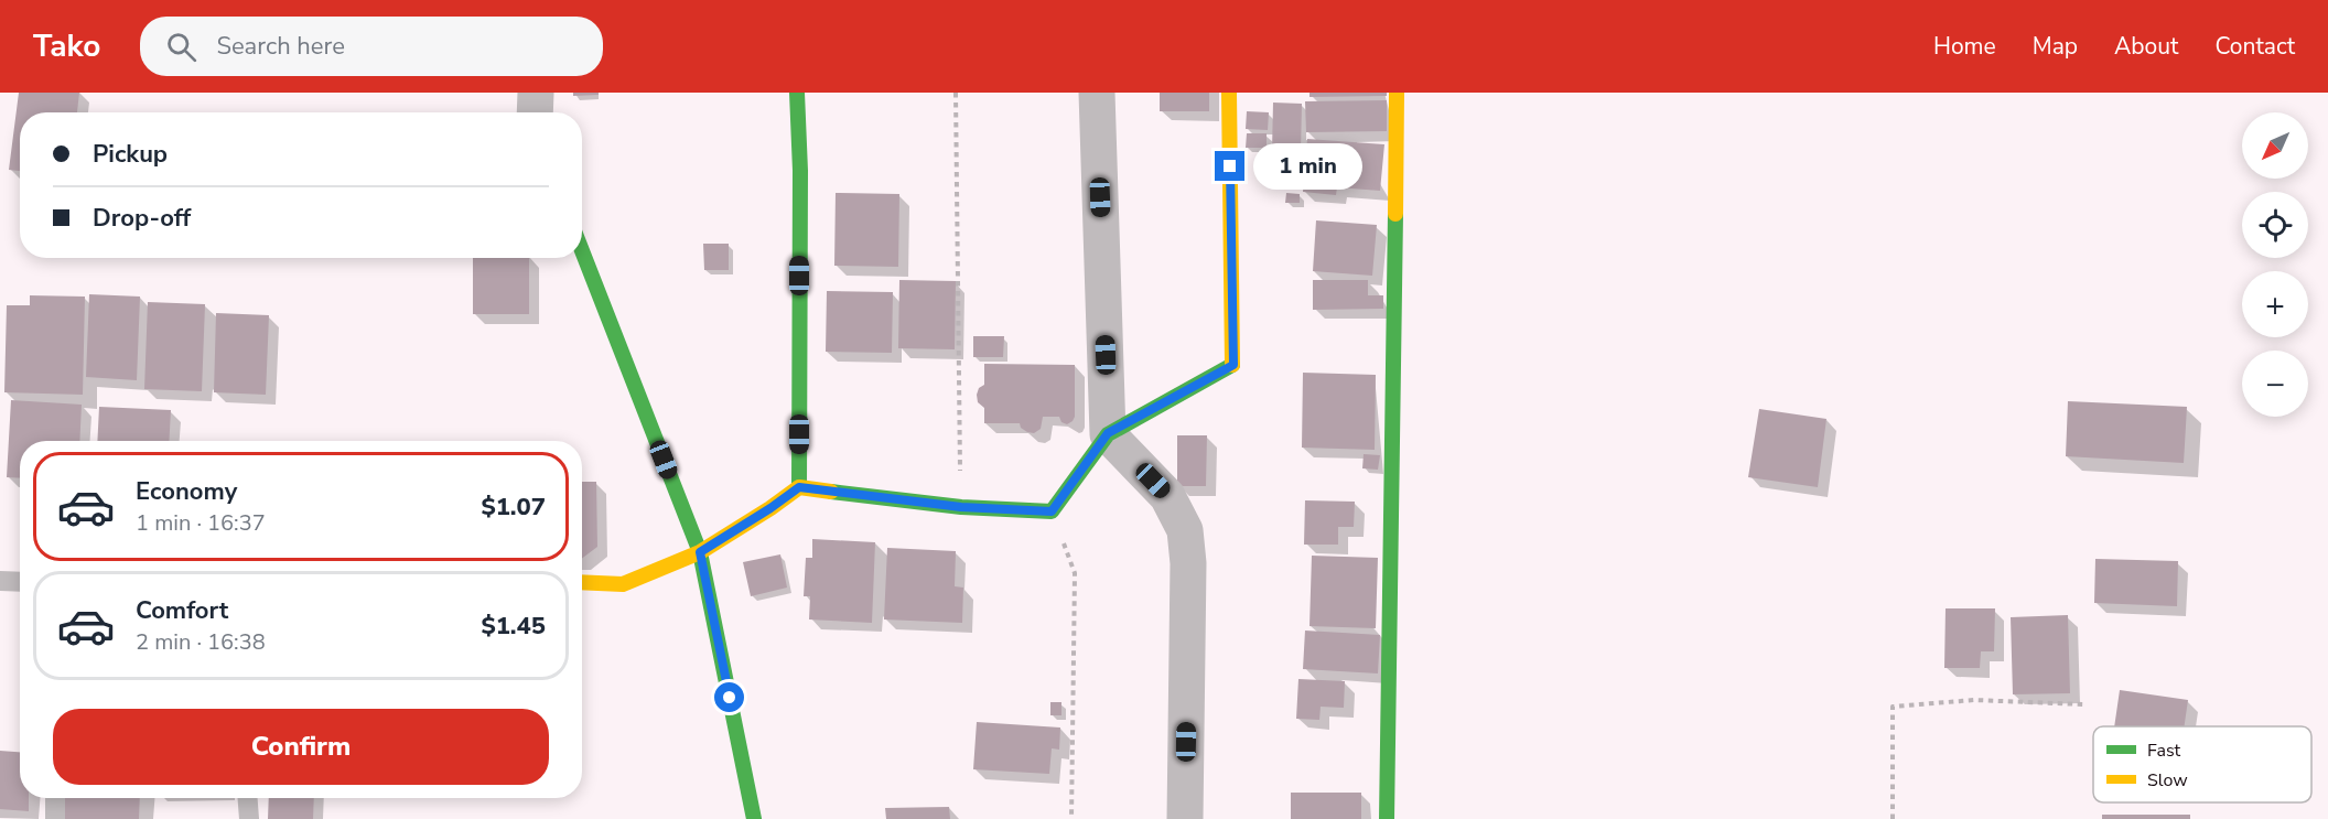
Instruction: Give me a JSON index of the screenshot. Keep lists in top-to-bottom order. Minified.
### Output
{"legend":["Fast","Slow"],"north":"bottom left","page":{"header":"Tako","search":"Search here","nav":["Home","Map","About","Contact"],"map_buttons":["+","−"],"banner":["Pickup","Drop-off"],"bubble":"1 min","list":[{"name":"Economy","note":"1 min · 16:37","value":"$1.07"},{"name":"Comfort","note":"2 min · 16:38","value":"$1.45"}],"buttons":"Confirm"}}
